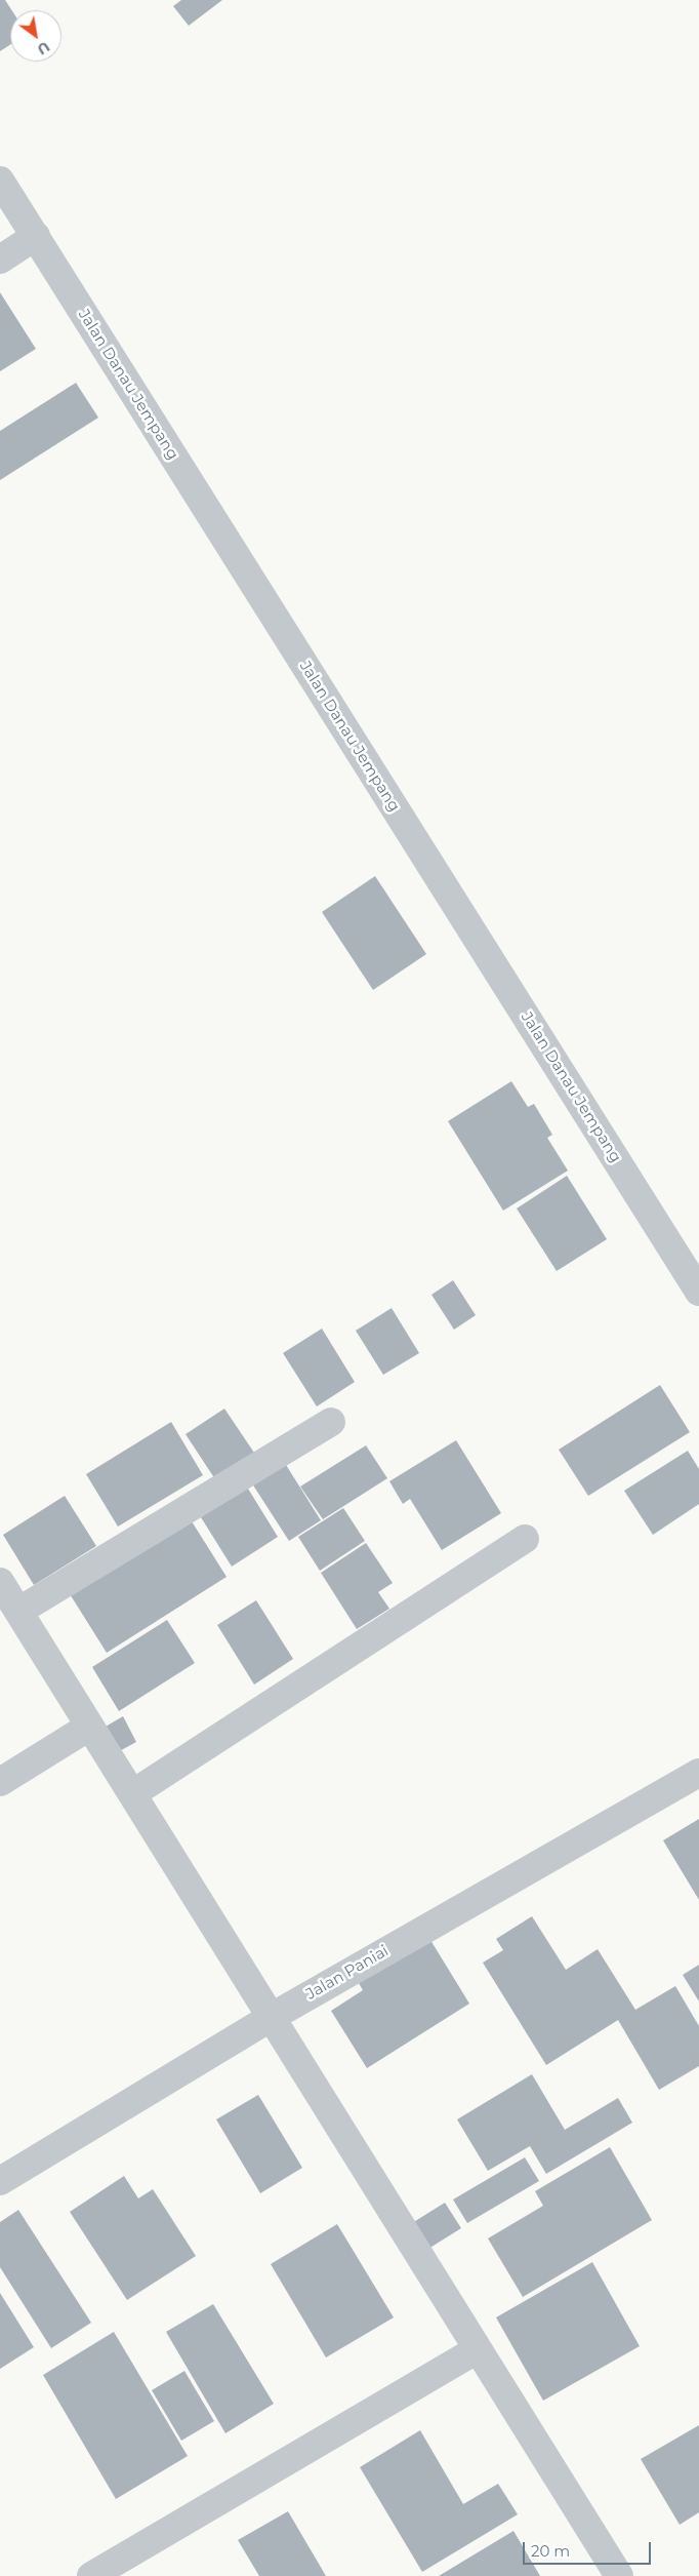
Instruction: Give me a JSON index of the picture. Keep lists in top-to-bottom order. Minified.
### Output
{"streets":{"street":["Jalan Danau Jempang","Jalan Paniai"]},"scale_bar":"20 m","north":"bottom right"}
